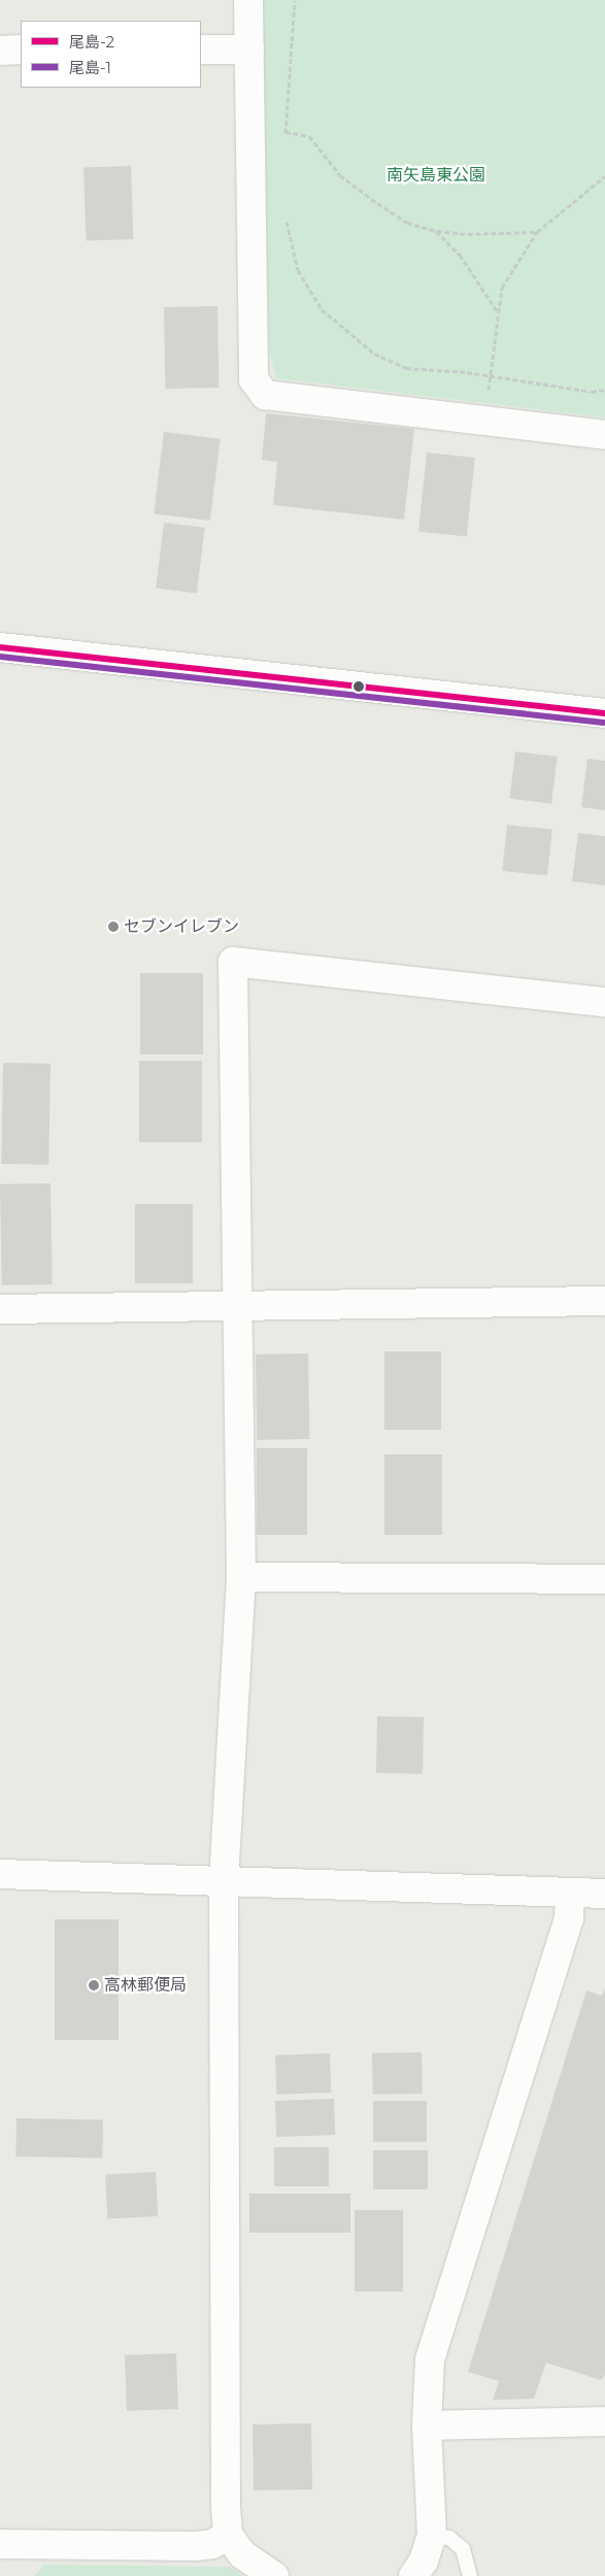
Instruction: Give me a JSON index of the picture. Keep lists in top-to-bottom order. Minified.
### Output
{"parks":["南矢島東公園"],"places":["セブンイレブン","高林郵便局"],"lines":["transit line 尾島-2","transit line 尾島-1"],"legend":["尾島-2","尾島-1"]}
